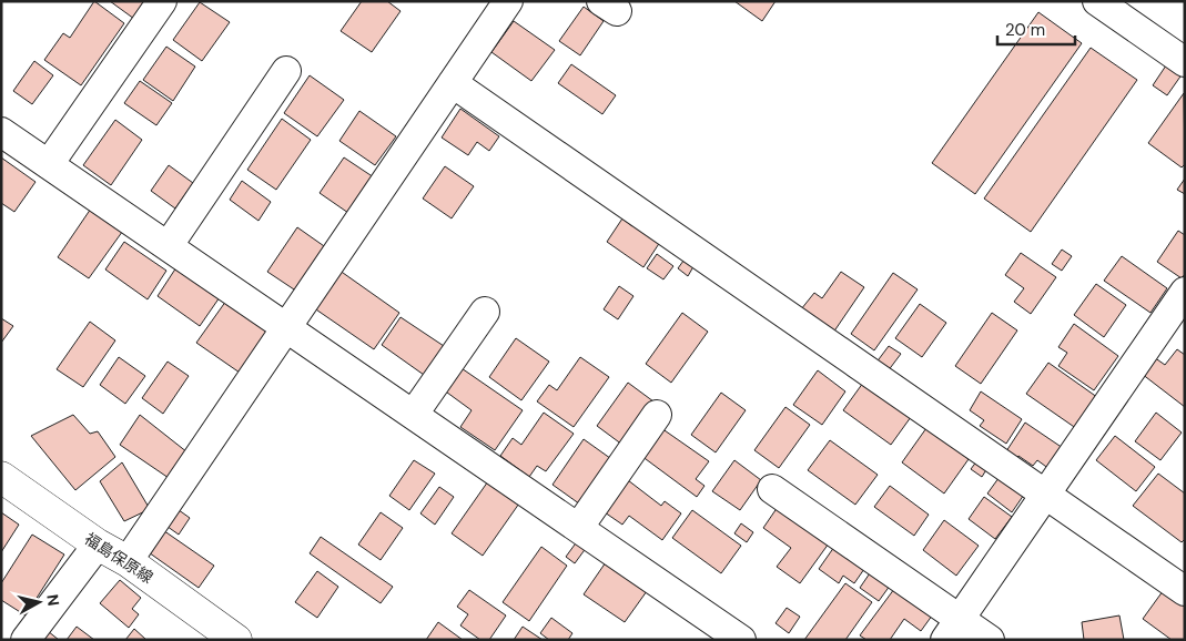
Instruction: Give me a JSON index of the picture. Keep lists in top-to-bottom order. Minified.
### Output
{"streets":{"main road":["福島保原線"]},"scale_bar":"20 m","north":"right"}
